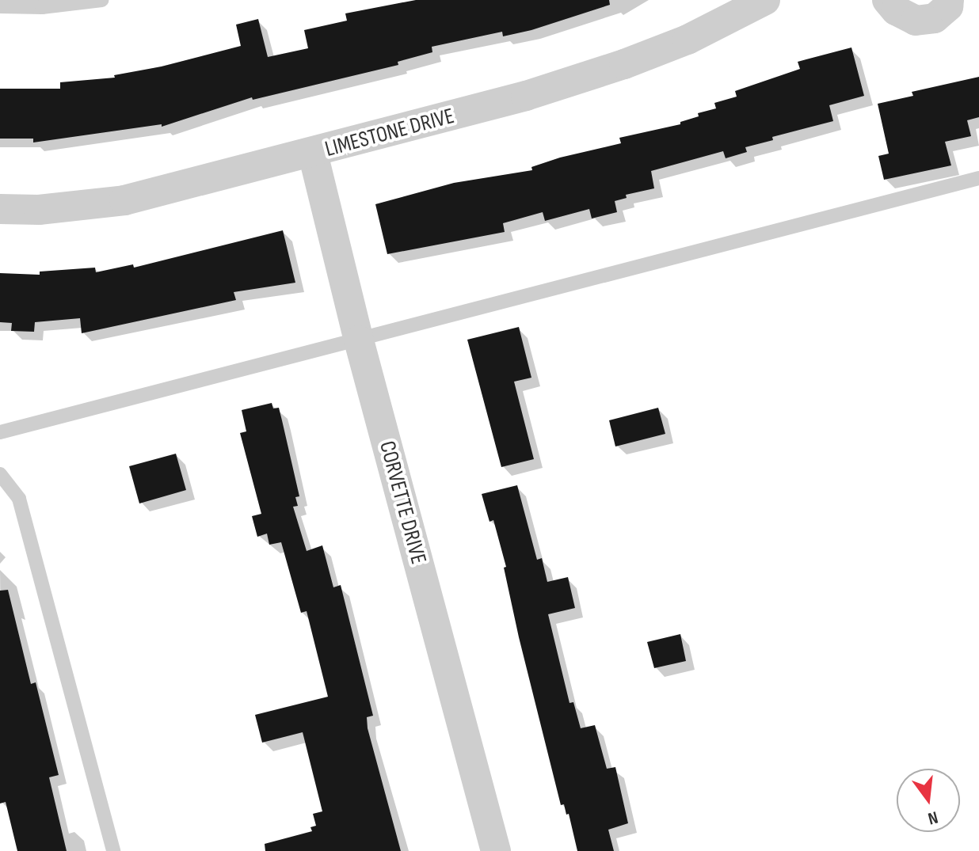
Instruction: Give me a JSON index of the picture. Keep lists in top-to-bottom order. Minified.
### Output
{"streets":{"street":["LIMESTONE DRIVE","CORVETTE DRIVE"]},"crossings":[["LIMESTONE DRIVE","CORVETTE DRIVE"]],"north":"bottom"}
